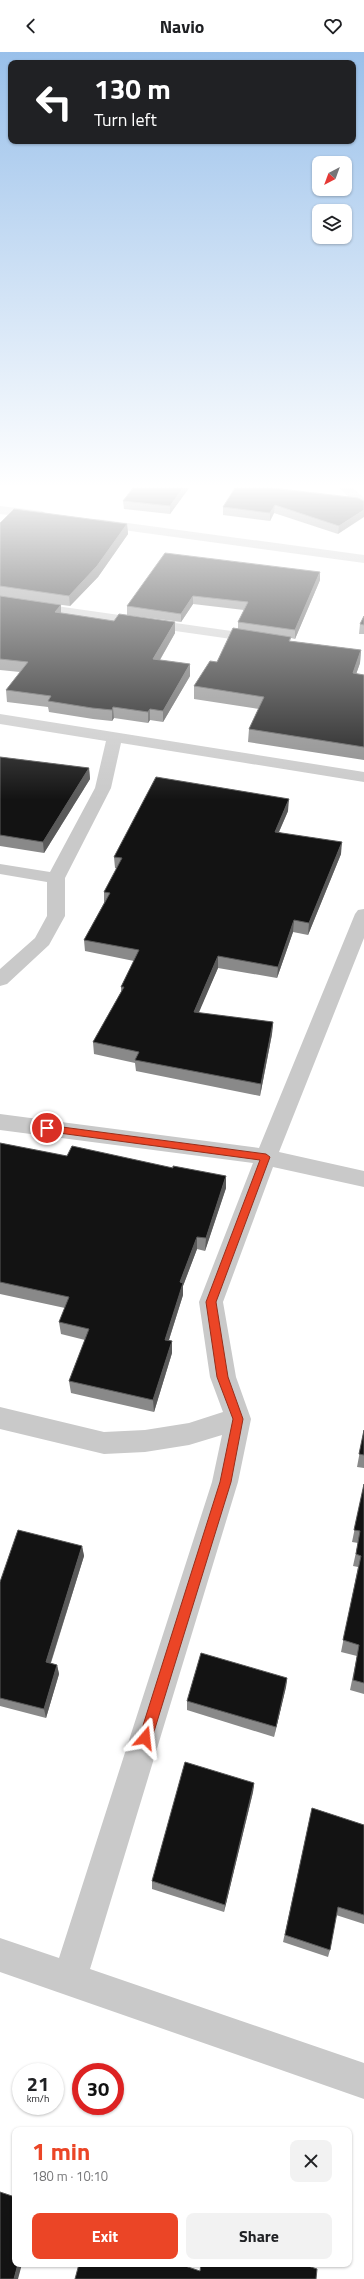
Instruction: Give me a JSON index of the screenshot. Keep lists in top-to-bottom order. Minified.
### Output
{"north":"bottom left","page":{"header":"Navio","turn":["130 m","Turn left"],"speed":"21 km/h","limit":"30","heading":["1 min","180 m · 10:10"],"buttons":["Exit","Share"]}}
